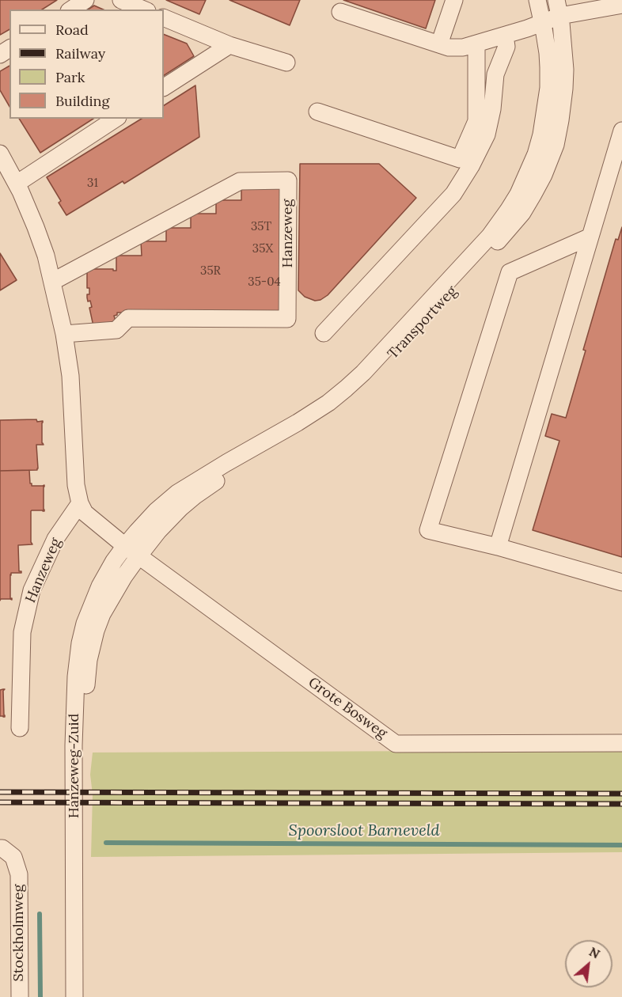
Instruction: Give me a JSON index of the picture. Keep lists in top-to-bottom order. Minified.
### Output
{"streets":{"street":["Hanzeweg","Transportweg","Grote Bosweg","Hanzeweg-Zuid","Stockholmweg"]},"crossings":[["Transportweg","Grote Bosweg"],["Transportweg","Hanzeweg-Zuid"],["Grote Bosweg","Hanzeweg-Zuid"]],"water":["Spoorsloot Barneveld"],"house_numbers":["31","35T","35X","35R","35-04"],"legend":["Road","Railway","Park","Building"],"north":"top right"}
